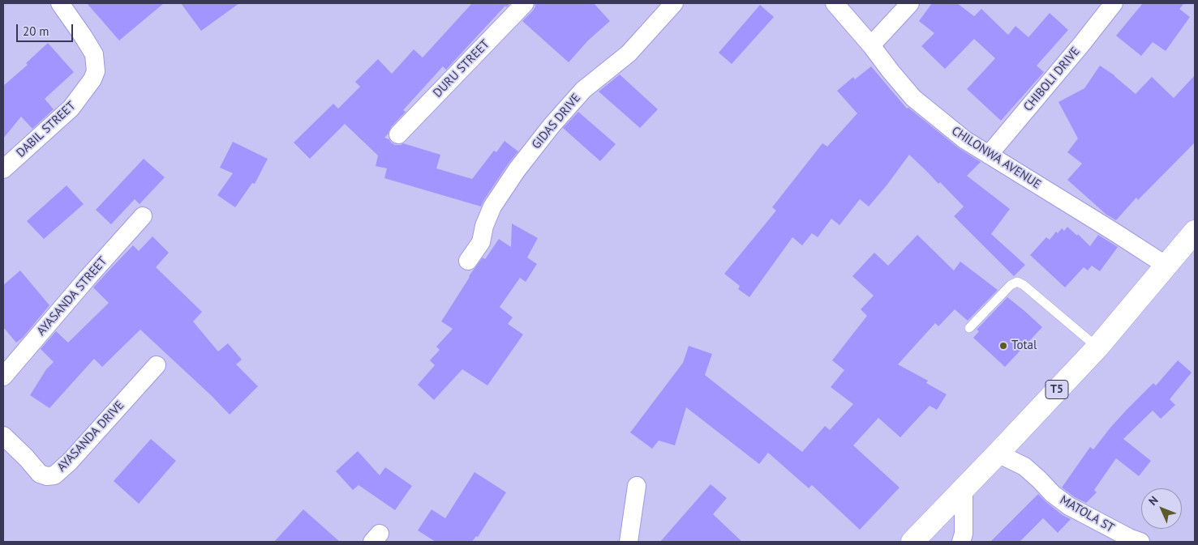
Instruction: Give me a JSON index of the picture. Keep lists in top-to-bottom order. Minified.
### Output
{"streets":{"highway":["T5"],"street":["DURU STREET","CHIBOLI DRIVE","GIDAS DRIVE","DABIL STREET","CHILONWA AVENUE","AYASANDA STREET","AYASANDA DRIVE","MATOLA ST"]},"crossings":[["CHIBOLI DRIVE","CHILONWA AVENUE"],["CHILONWA AVENUE","T5"],["T5","MATOLA ST"]],"places":["Total"],"scale_bar":"20 m","north":"top left"}
